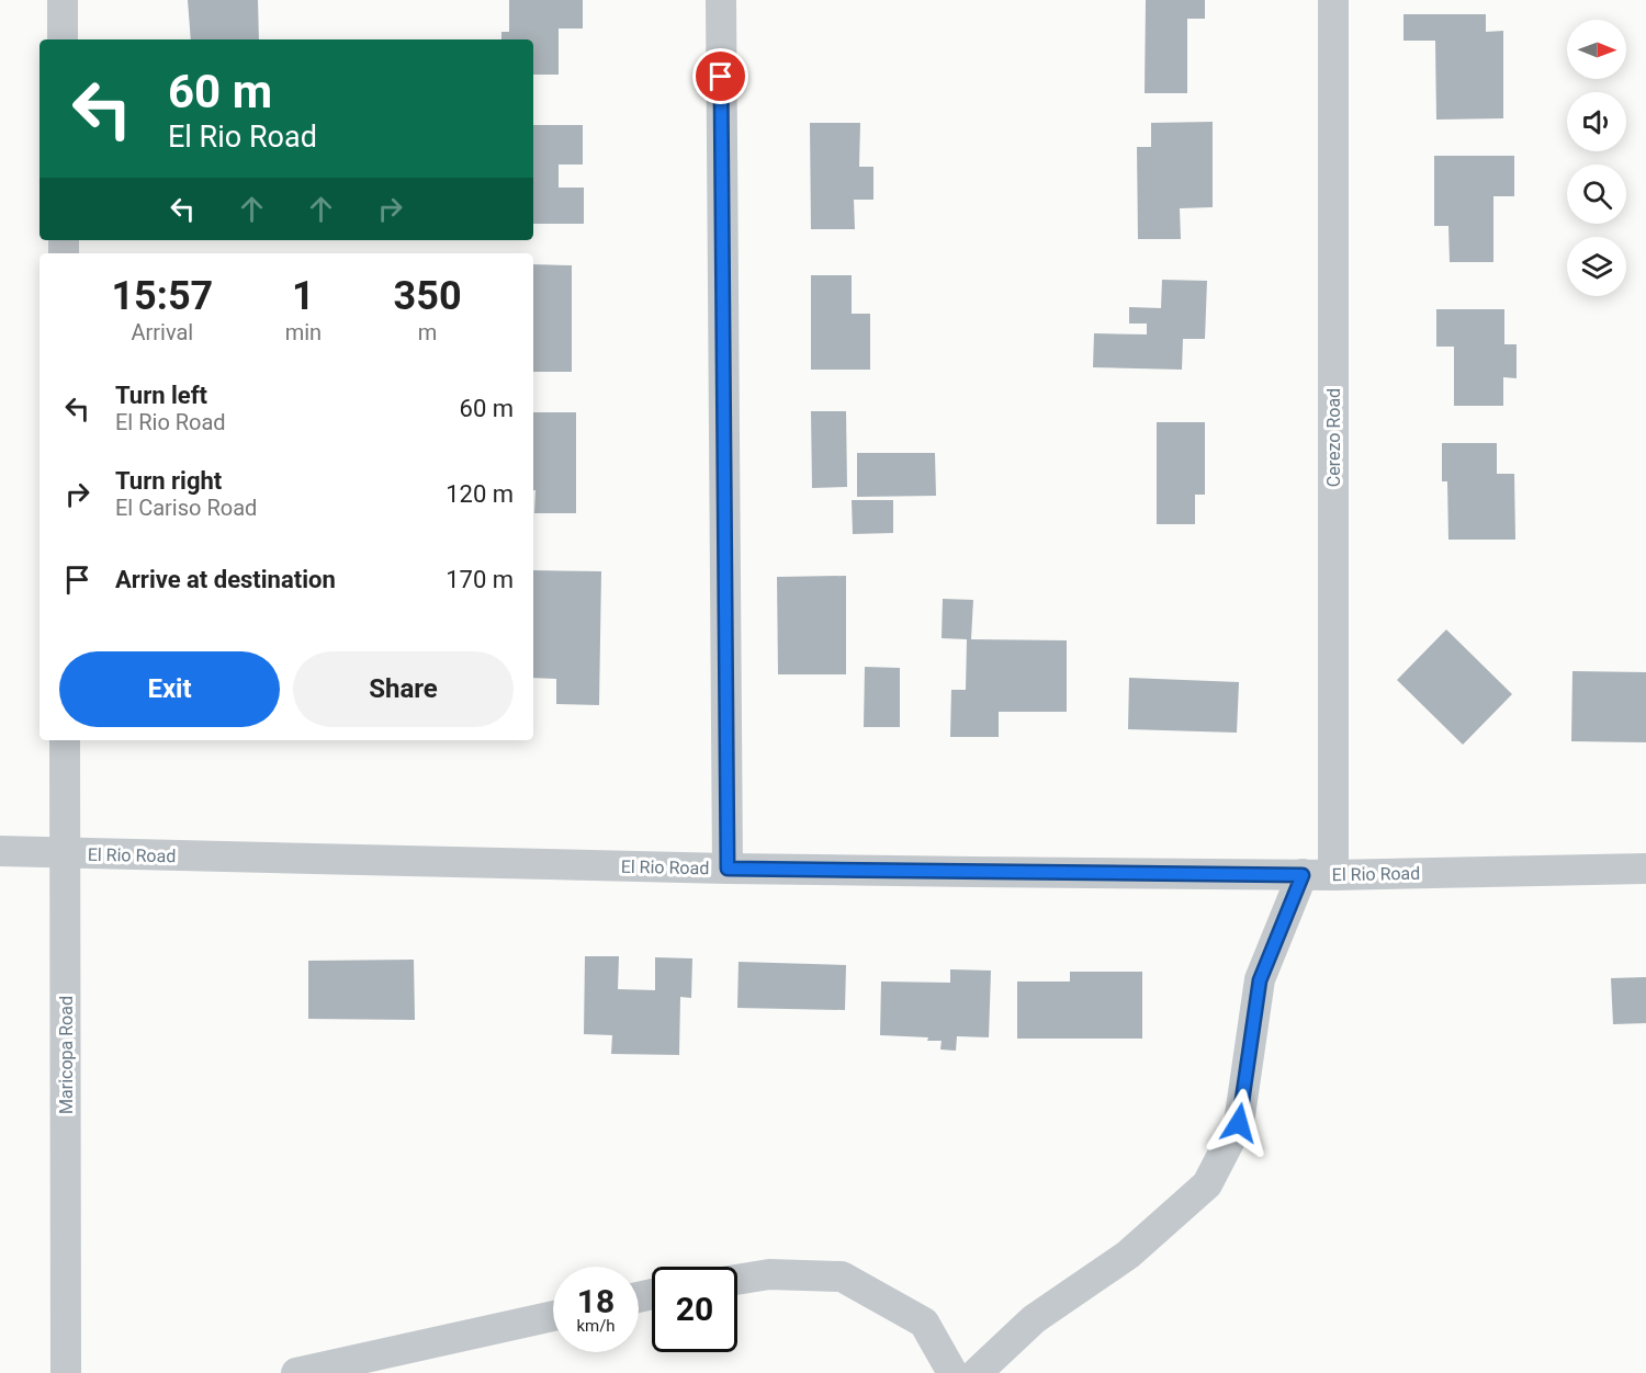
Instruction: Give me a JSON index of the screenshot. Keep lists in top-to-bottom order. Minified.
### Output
{"streets":{"street":["Cerezo Road","El Rio Road","Maricopa Road"]},"crossings":[["Cerezo Road","El Rio Road"],["El Rio Road","Maricopa Road"]],"north":"right","page":{"turn":["60 m","El Rio Road"],"eta":["15:57","Arrival","1","min","350","m"],"list":[{"name":"Turn left","note":"El Rio Road","value":"60 m"},{"name":"Turn right","note":"El Cariso Road","value":"120 m"},{"name":"Arrive at destination","value":"170 m"}],"buttons":["Exit","Share"],"speed":"18 km/h","limit":"20"}}
